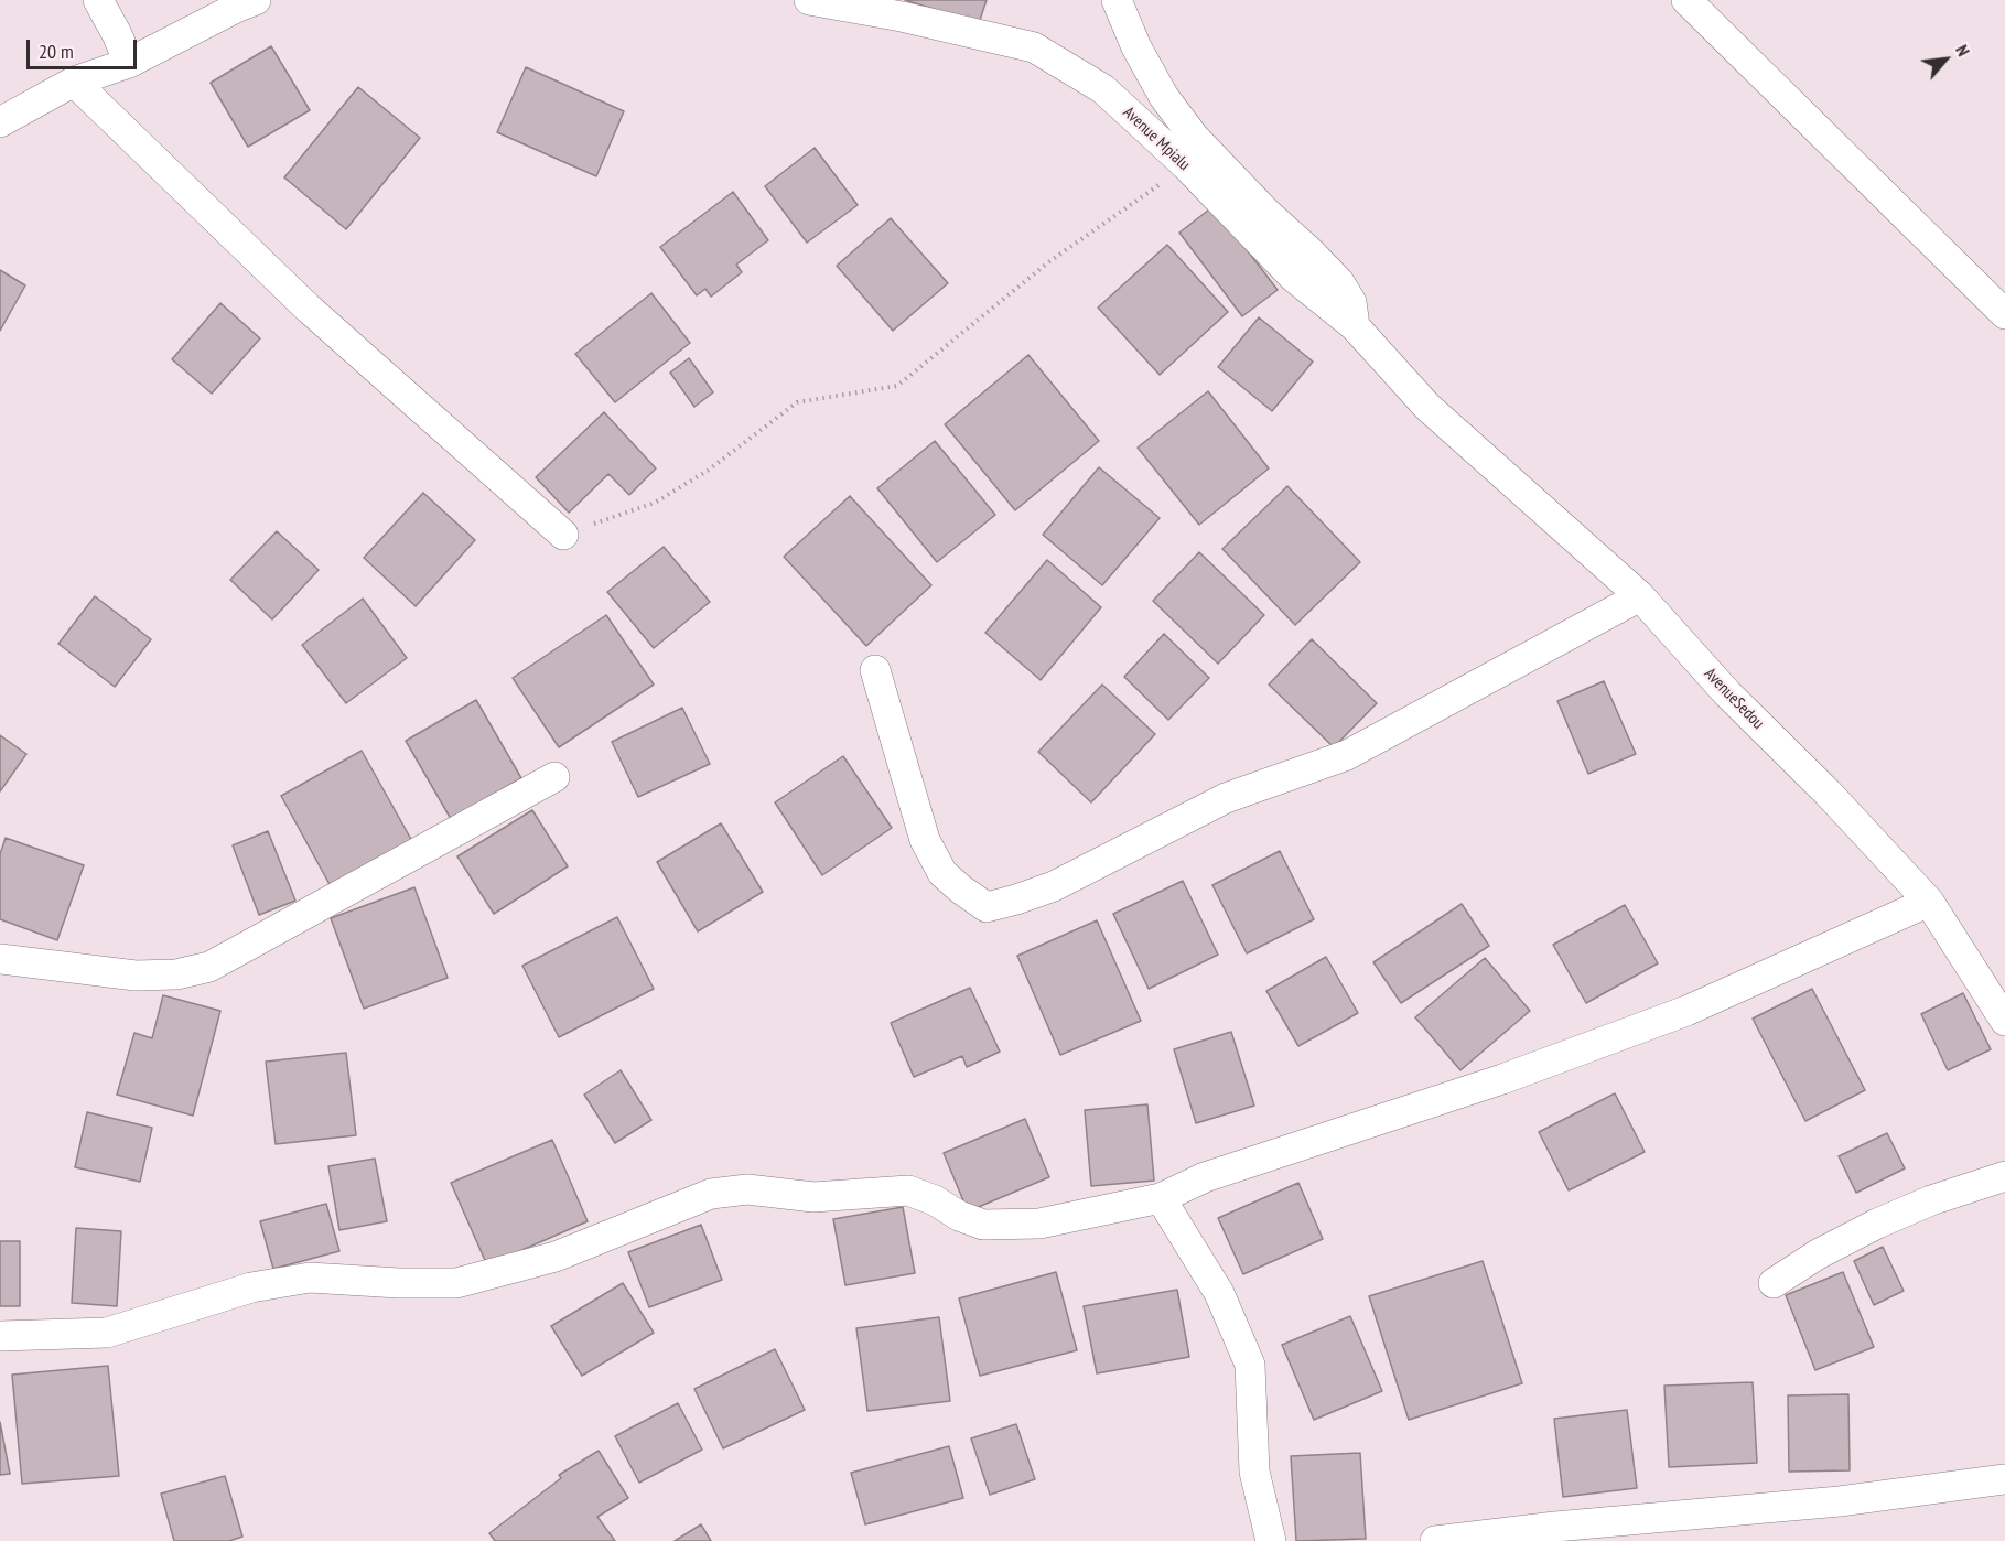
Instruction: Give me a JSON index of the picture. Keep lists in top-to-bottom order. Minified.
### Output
{"streets":{"street":["Avenue Mpialu","AvenueSedou"]},"crossings":[["Avenue Mpialu","AvenueSedou"]],"scale_bar":"20 m","north":"top right"}
